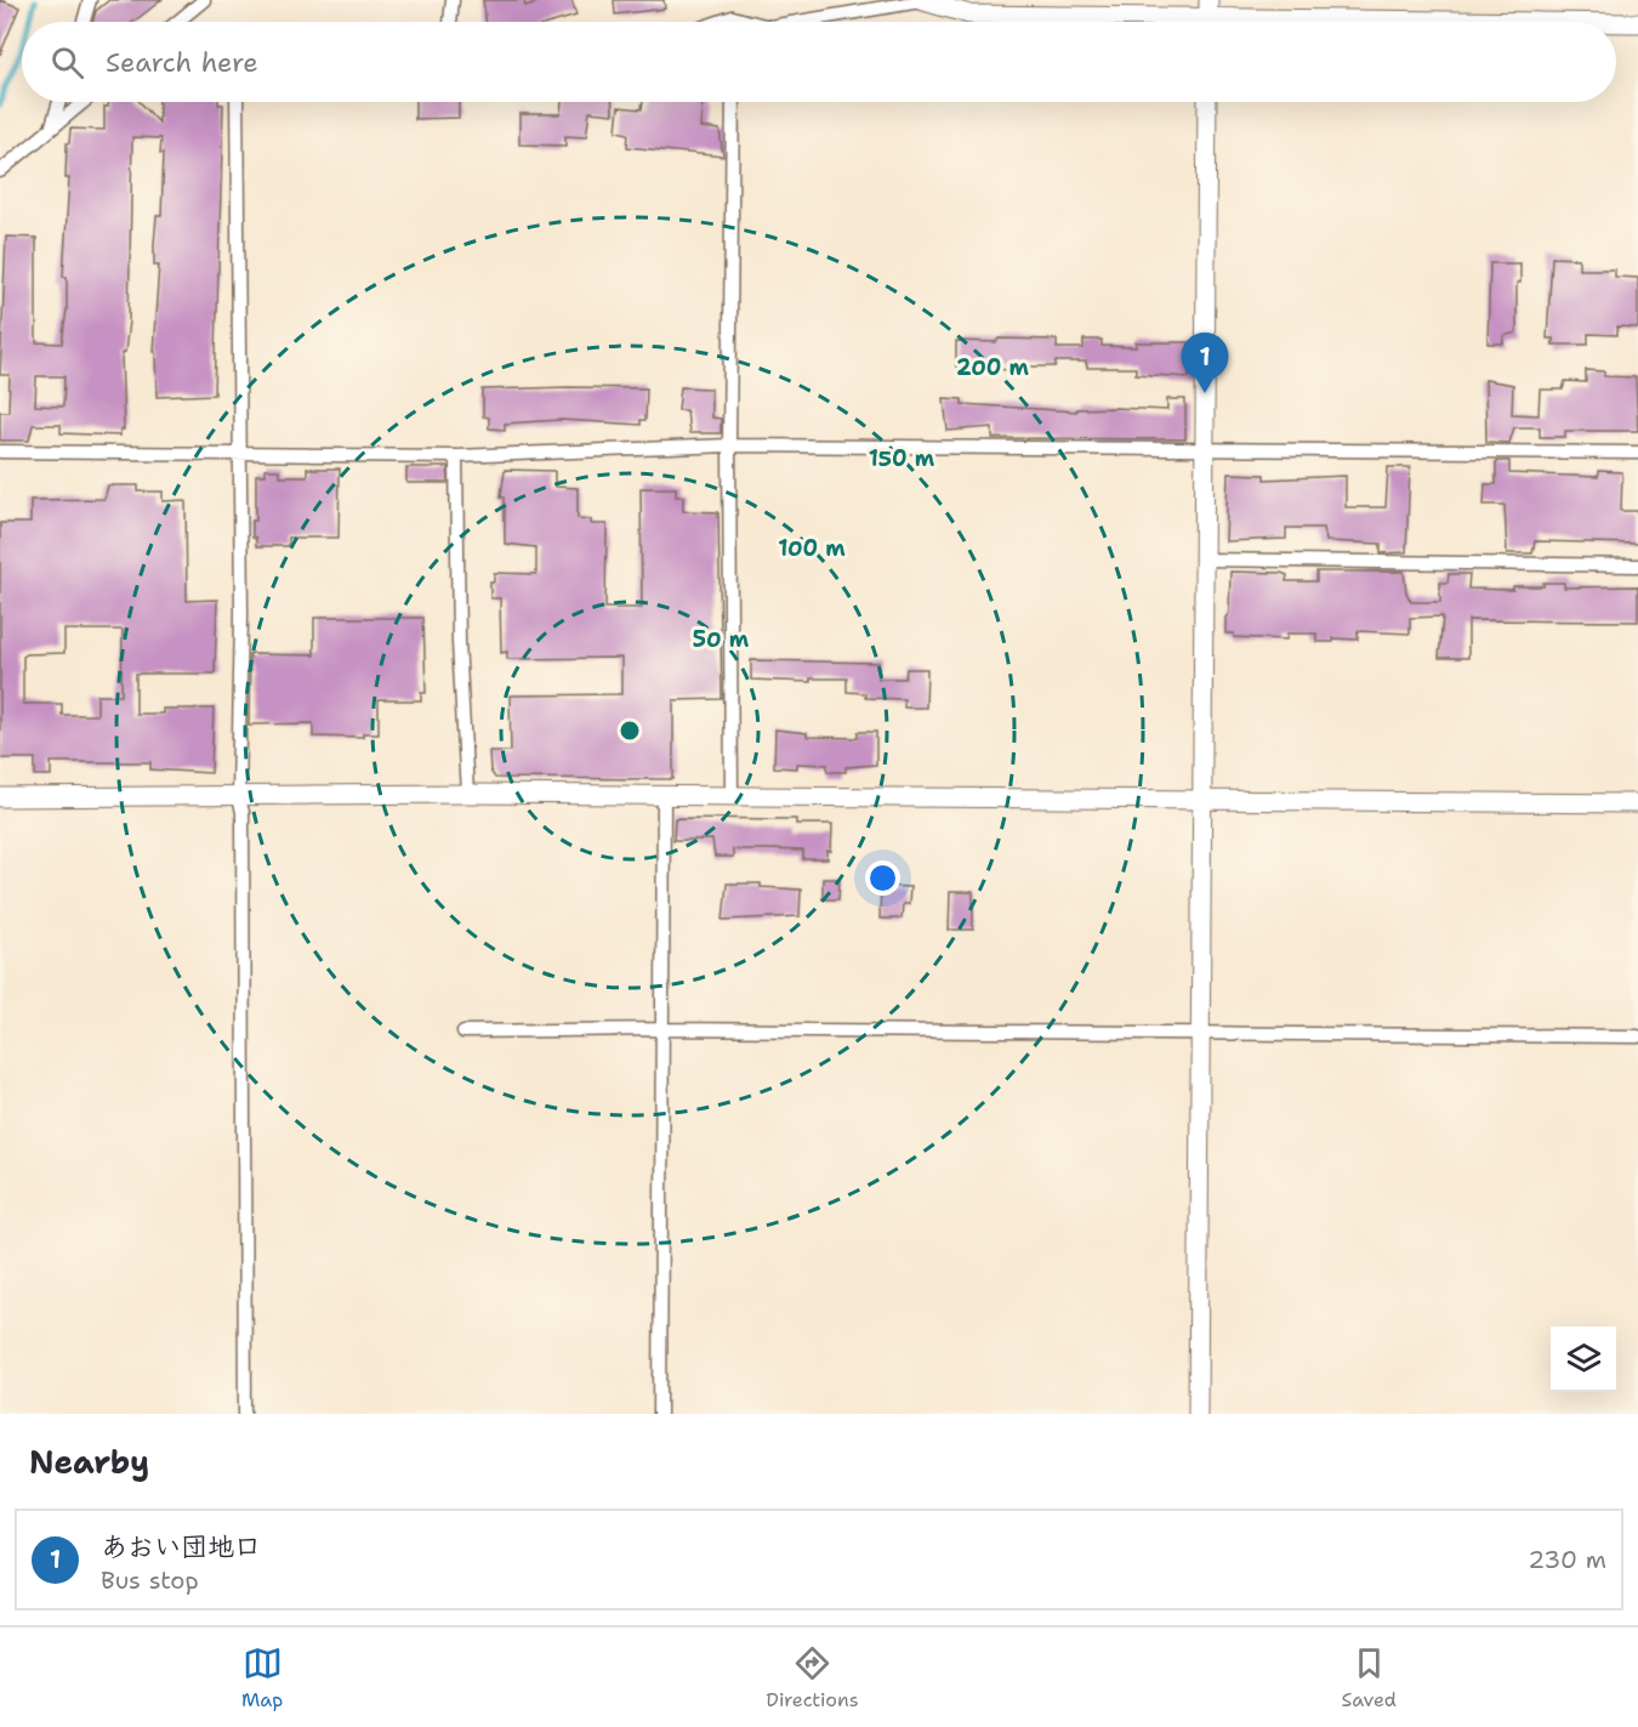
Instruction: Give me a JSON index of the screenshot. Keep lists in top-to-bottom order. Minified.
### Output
{"page":{"search":"Search here","pins":"1","heading":"Nearby","list":[{"mark":"1","name":"あおい団地口","note":"Bus stop","value":"230 m"}],"nav":["Map","Directions","Saved"]},"rings":["200 m","150 m","100 m","50 m"]}
